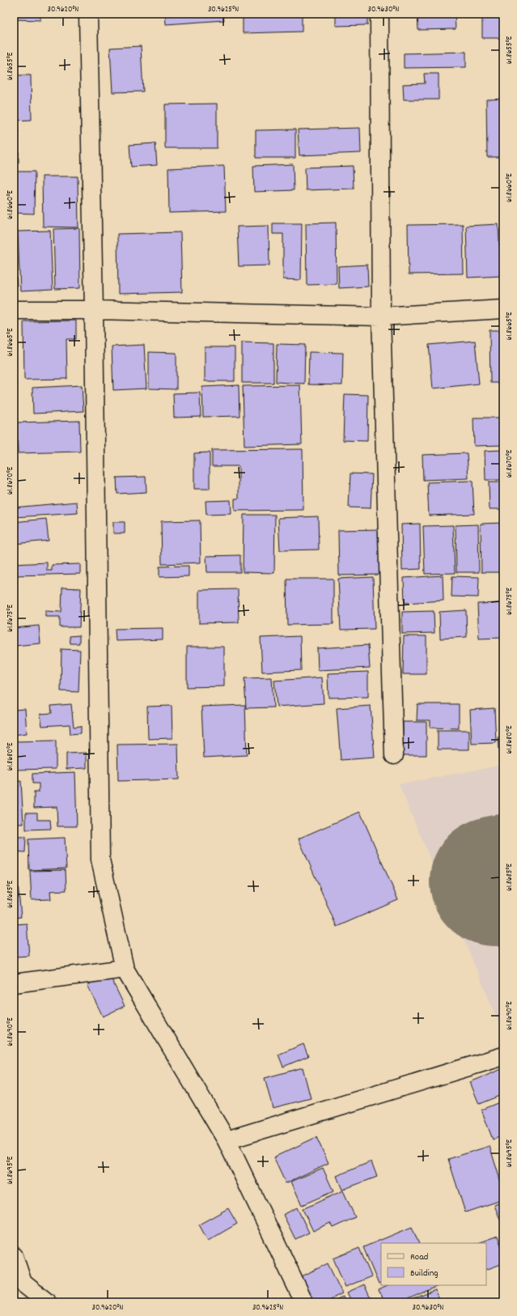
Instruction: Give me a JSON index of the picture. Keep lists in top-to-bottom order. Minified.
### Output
{"legend":["Road","Building"],"coordinates":["30.9620°N","30.9625°N","30.9630°N","61.8655°E","61.8660°E","61.8665°E","61.8670°E","61.8675°E","61.8680°E","61.8685°E","61.8690°E","61.8695°E"]}
